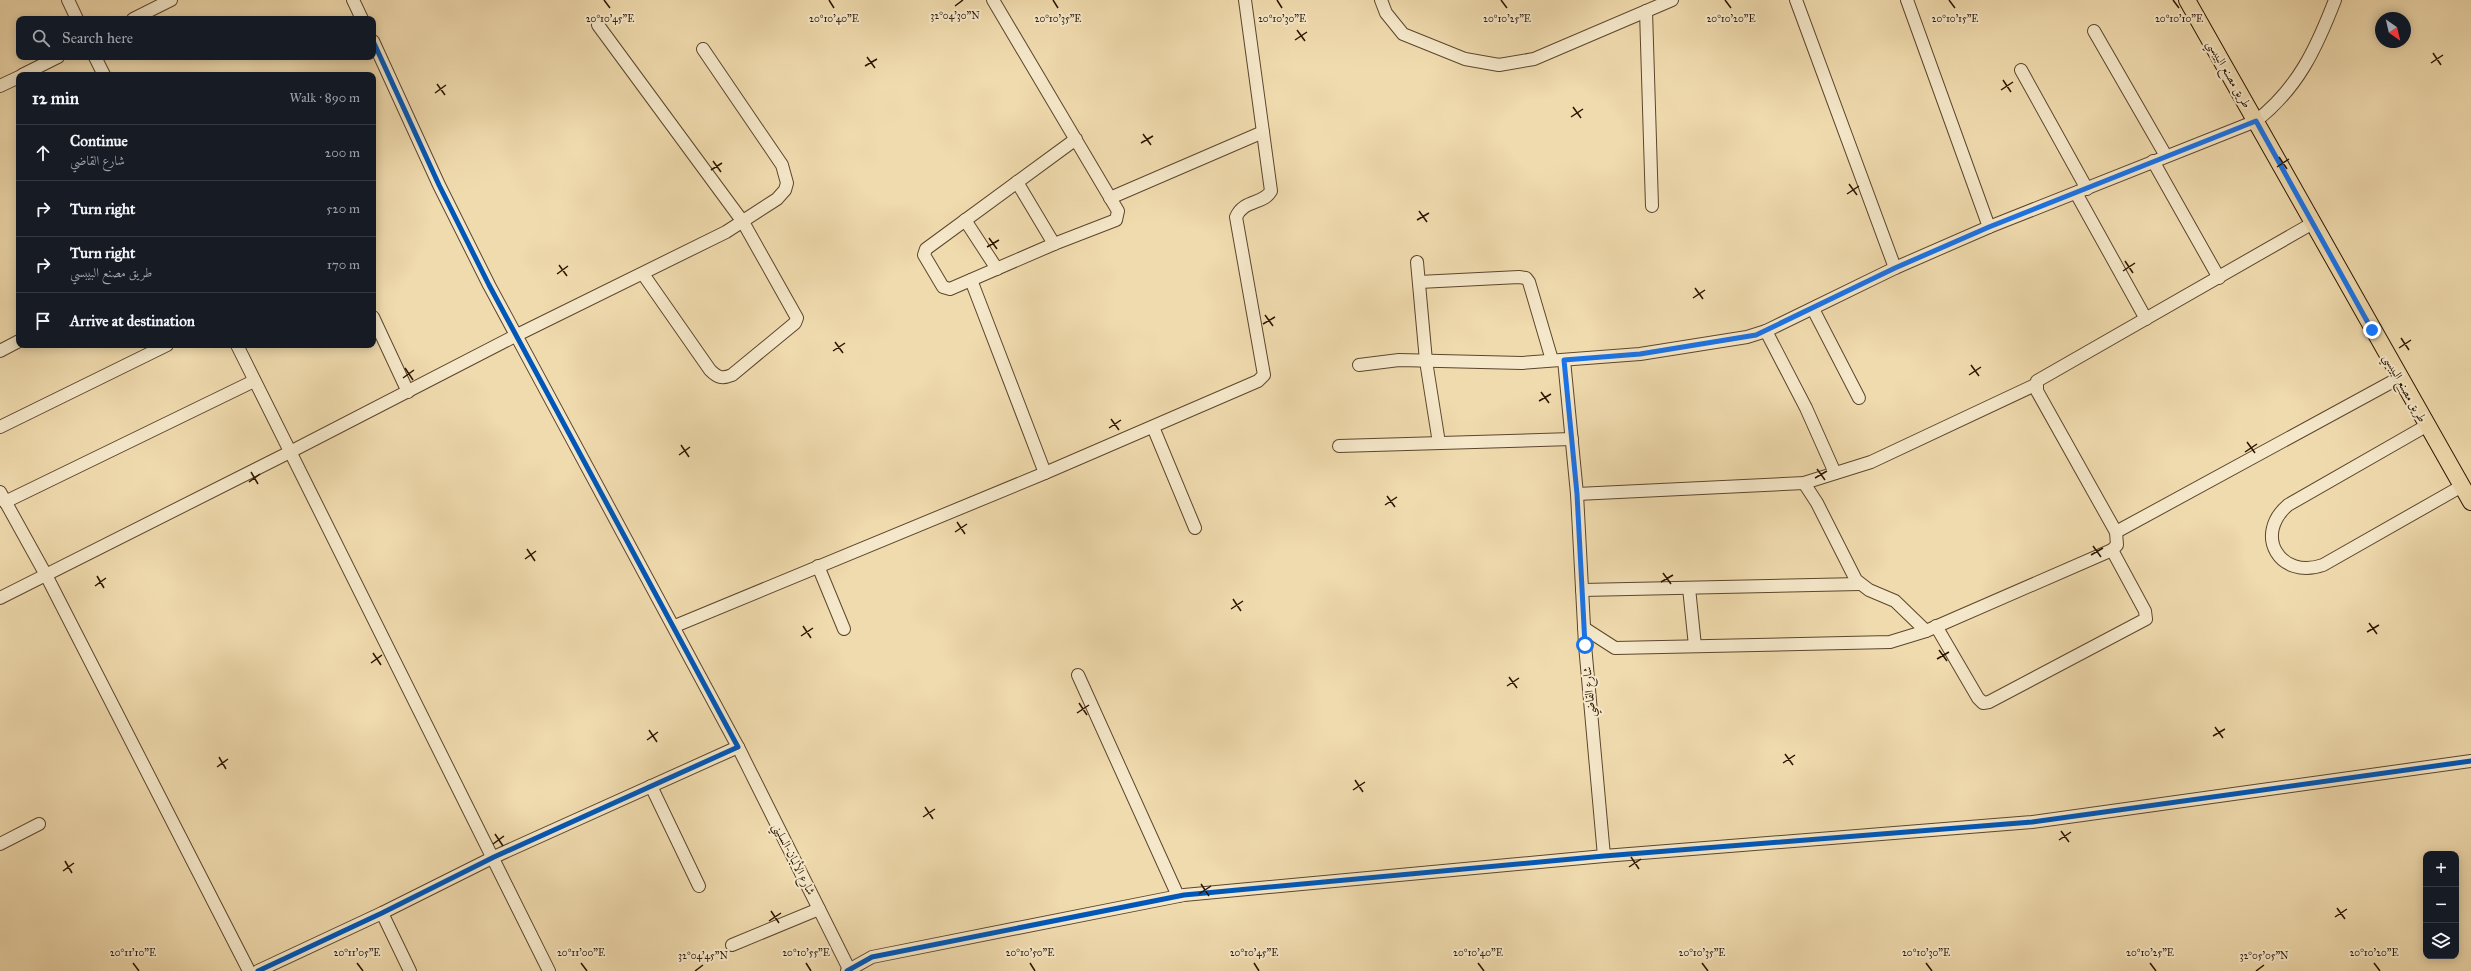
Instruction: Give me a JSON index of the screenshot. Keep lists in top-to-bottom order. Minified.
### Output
{"streets":{"main road":["طريق مصنع البيبسي"],"street":["شارع القاضي","شارع الألبان-السليني"]},"north":"bottom right","page":{"search":"Search here","heading":["12 min","Walk · 890 m"],"list":[["Continue","شارع القاضي","200 m"],["Turn right","520 m"],["Turn right","طريق مصنع البيبسي","170 m"],"Arrive at destination"],"map_buttons":["+","−"]},"coordinates":["32°04'30\"N","20°10'10\"E","20°10'40\"E","20°10'30\"E","20°10'25\"E","20°10'45\"E","20°10'35\"E","20°10'20\"E","20°10'15\"E","20°11'10\"E","20°11'05\"E","20°11'00\"E","20°10'55\"E","20°10'50\"E","32°04'45\"N","32°05'05\"N"]}
